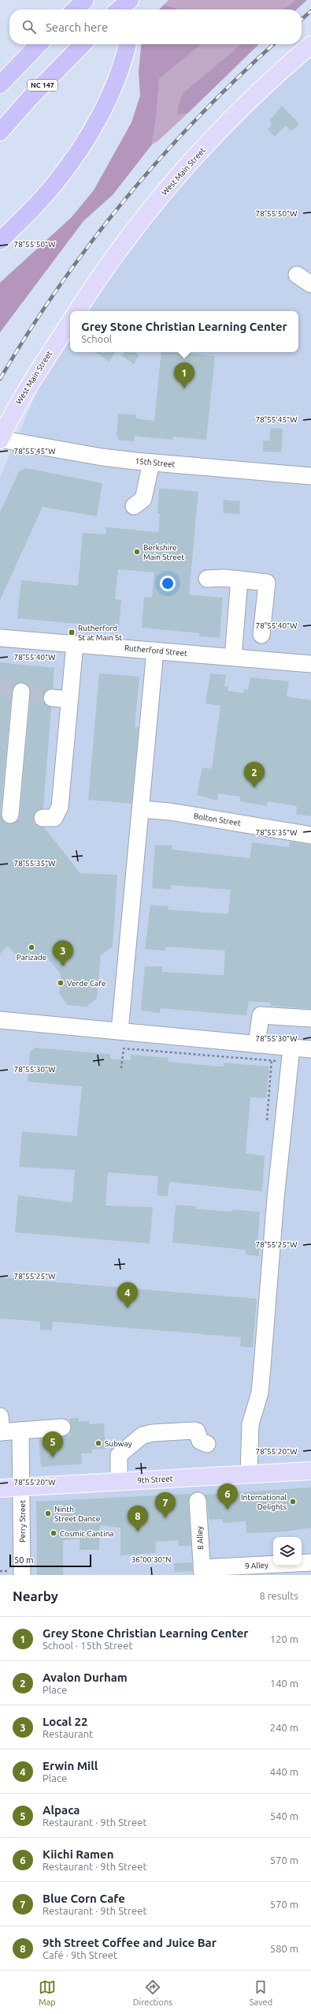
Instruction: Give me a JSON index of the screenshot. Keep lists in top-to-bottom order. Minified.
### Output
{"streets":{"highway":["NC 147"],"main road":["West Main Street","9th Street"],"street":["15th Street","Rutherford Street","Bolton Street","Perry Street","8 Alley","9 Alley"]},"crossings":[["West Main Street","15th Street"],["9th Street","Perry Street"],["8 Alley","9 Alley"]],"places":{"other":["Berkshire Main Street","Parizade","Verde Cafe","Subway","International Delights","Ninth Street Dance","Cosmic Cantina"],"transit":["Rutherford St at Main St"]},"scale_bar":"50 m","page":{"search":"Search here","popup":["Grey Stone Christian Learning Center","School"],"pins":["1","2","3","4","5","6","7","8"],"scale":"50 m","heading":["Nearby","8 results"],"list":[{"mark":"1","name":"Grey Stone Christian Learning Center","note":"School · 15th Street","value":"120 m"},{"mark":"2","name":"Avalon Durham","note":"Place","value":"140 m"},{"mark":"3","name":"Local 22","note":"Restaurant","value":"240 m"},{"mark":"4","name":"Erwin Mill","note":"Place","value":"440 m"},{"mark":"5","name":"Alpaca","note":"Restaurant · 9th Street","value":"540 m"},{"mark":"6","name":"Kiichi Ramen","note":"Restaurant · 9th Street","value":"570 m"},{"mark":"7","name":"Blue Corn Cafe","note":"Restaurant · 9th Street","value":"570 m"},{"mark":"8","name":"9th Street Coffee and Juice Bar","note":"Café · 9th Street","value":"580 m"}],"nav":["Map","Directions","Saved"]},"coordinates":["78°55'50\"W","78°55'45\"W","78°55'40\"W","78°55'35\"W","78°55'30\"W","78°55'25\"W","78°55'20\"W","36°00'30\"N"]}
